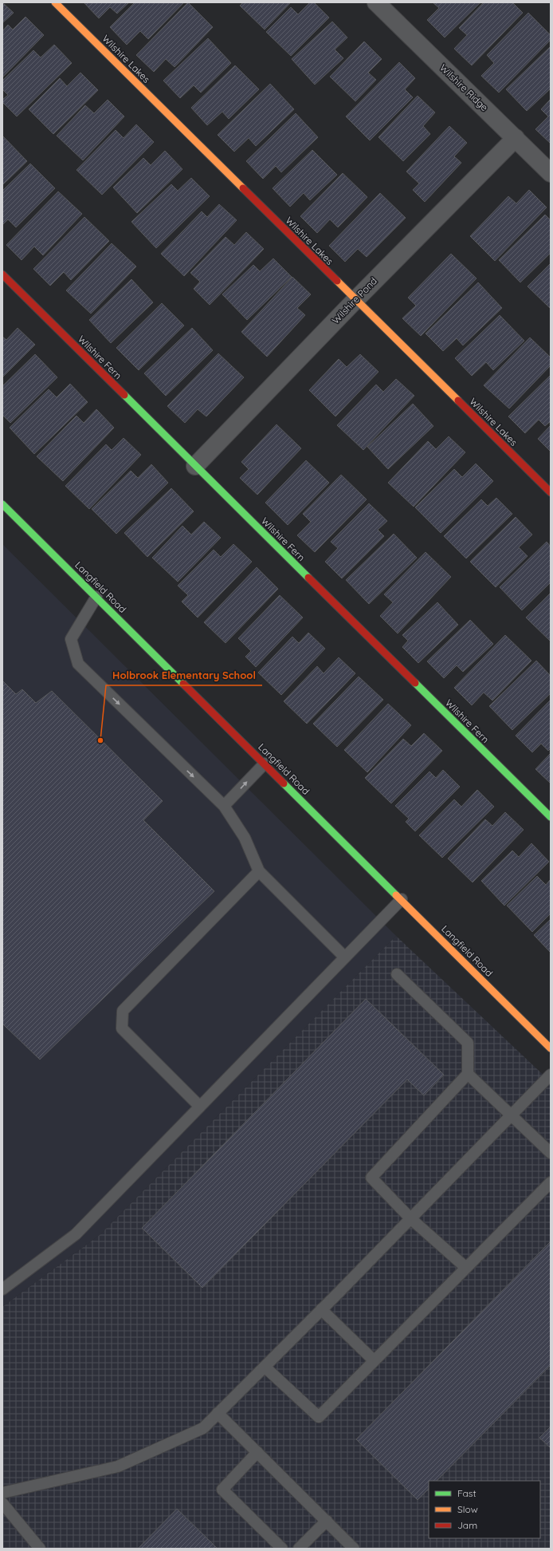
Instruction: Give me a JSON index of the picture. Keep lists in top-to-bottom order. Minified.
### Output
{"streets":{"street":["Wilshire Lakes","Wilshire Ridge","Wilshire Pond","Wilshire Fern","Langfield Road"]},"crossings":[["Wilshire Lakes","Wilshire Pond"],["Wilshire Ridge","Wilshire Pond"],["Wilshire Pond","Wilshire Fern"]],"places":["Holbrook Elementary School"],"legend":["Fast","Slow","Jam"]}
